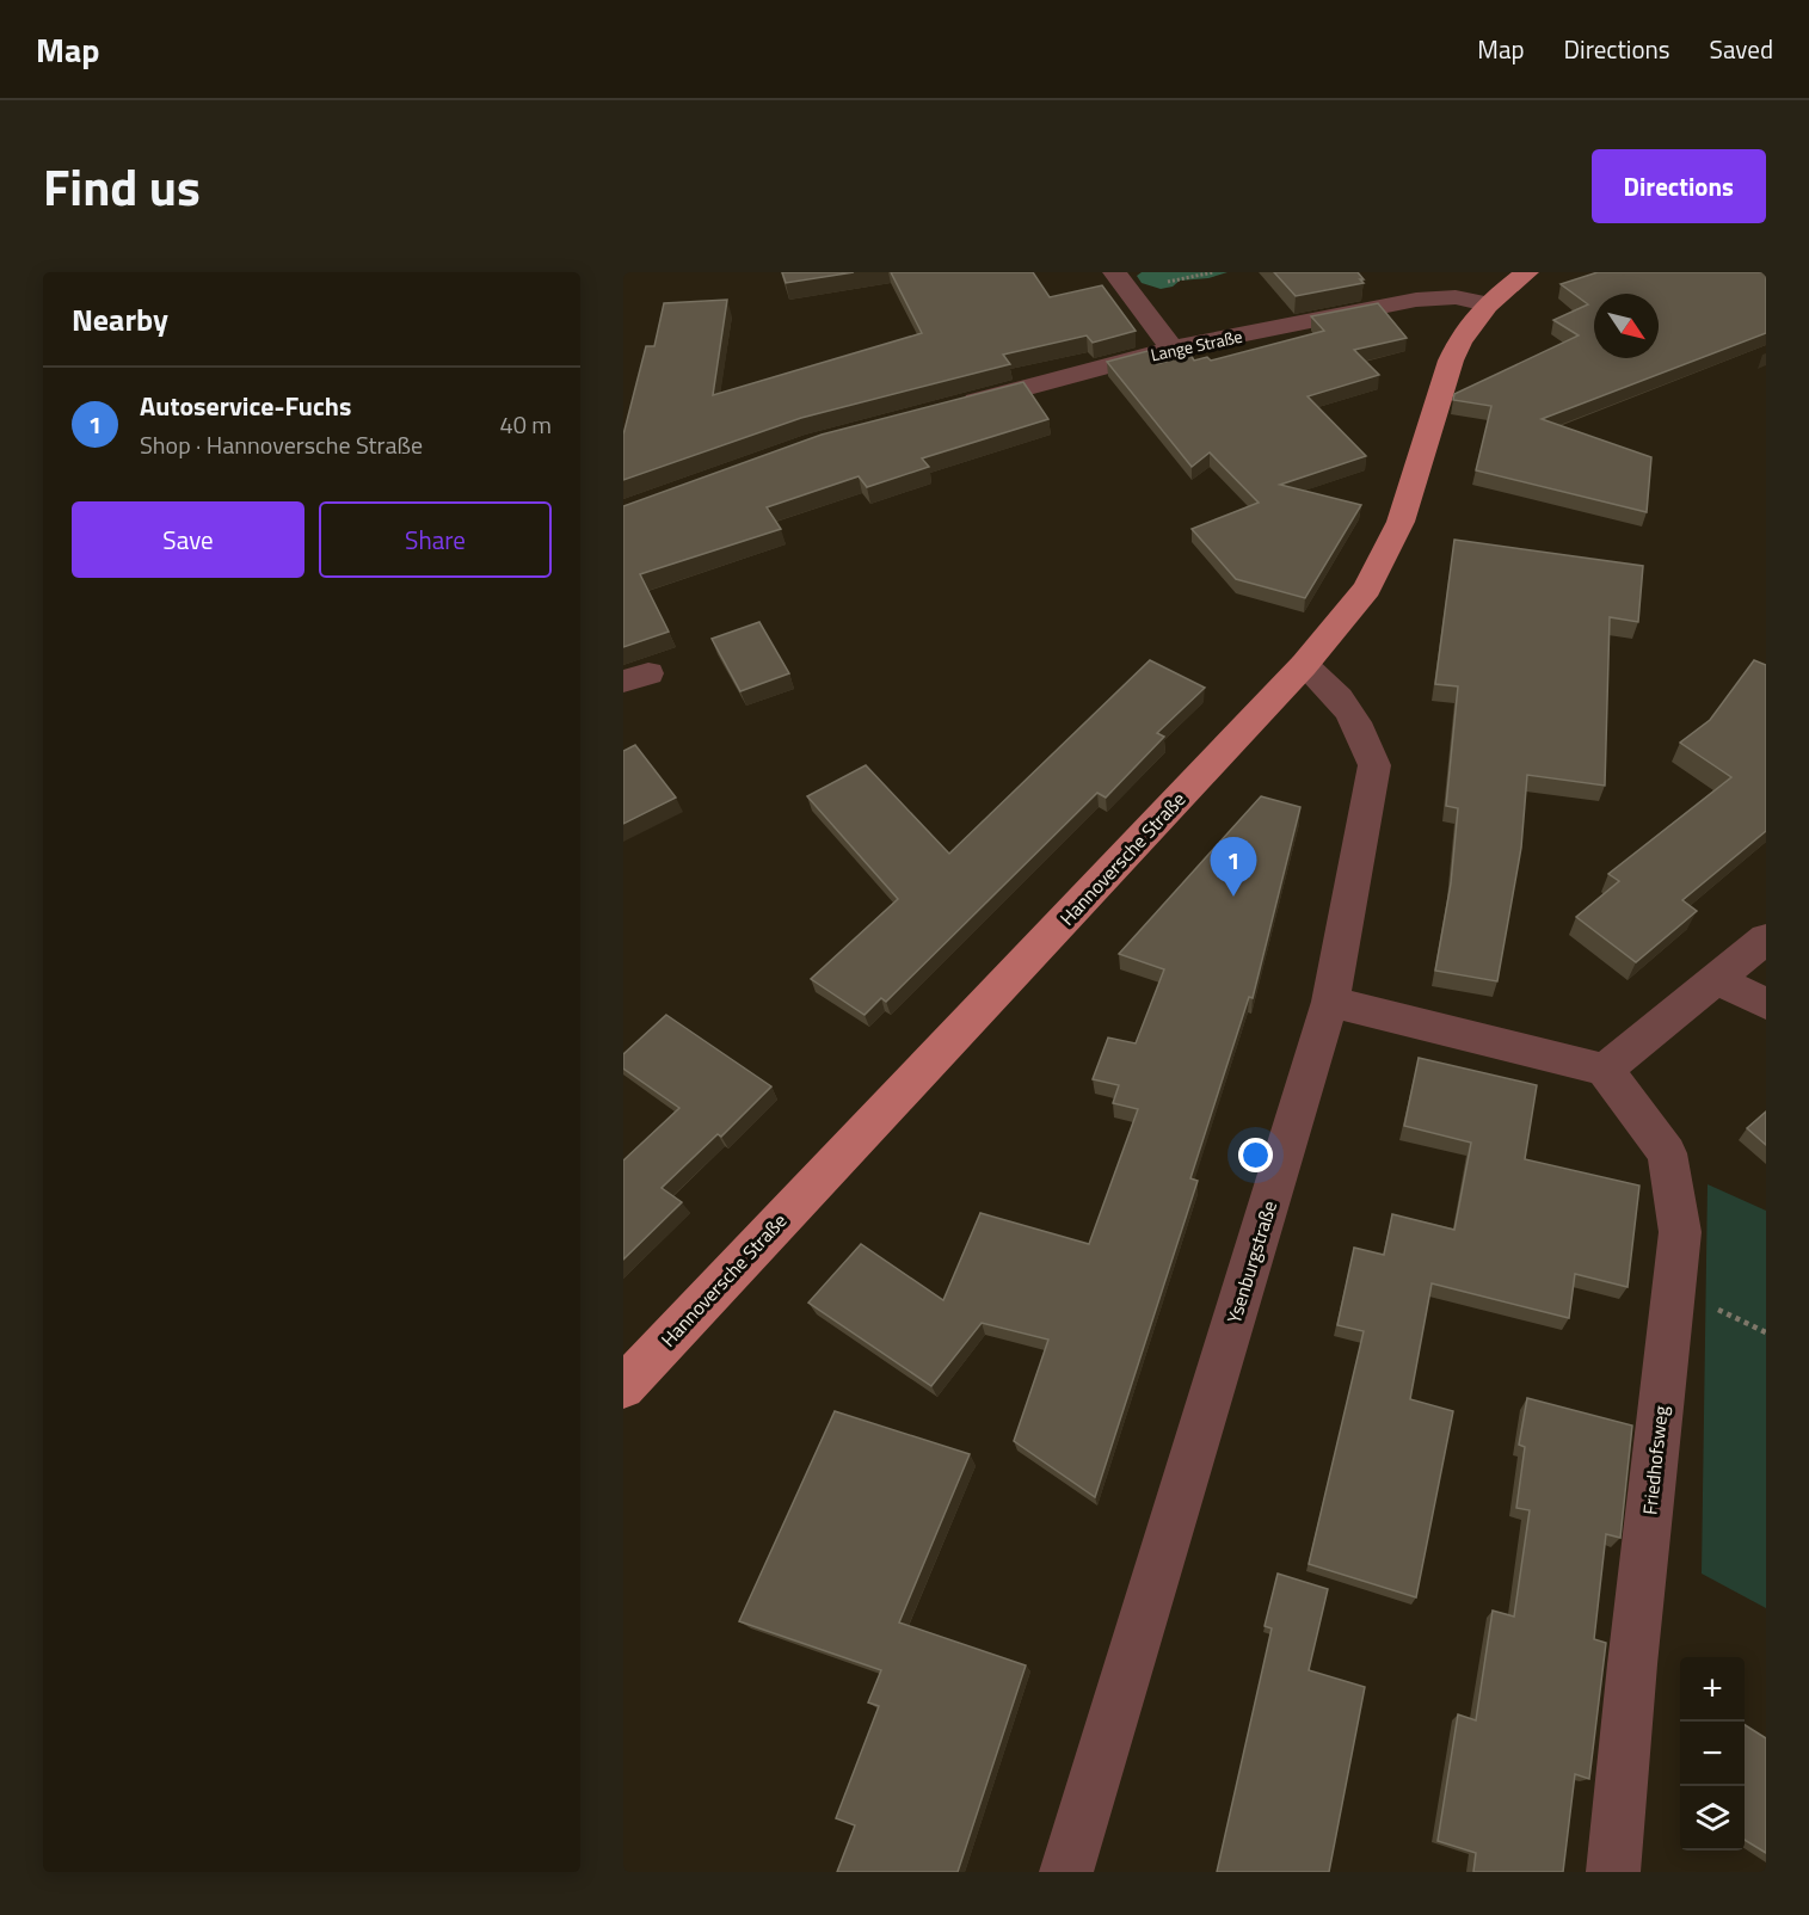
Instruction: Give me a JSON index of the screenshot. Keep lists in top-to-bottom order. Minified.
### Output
{"streets":{"main road":["Hannoversche Straße"],"street":["Lange Straße","Ysenburgstraße","Friedhofsweg"]},"crossings":[["Lange Straße","Hannoversche Straße"],["Hannoversche Straße","Ysenburgstraße"]],"north":"bottom right","page":{"header":"Map","nav":["Map","Directions","Saved"],"title":"Find us","buttons":["Directions",["Save","Share"]],"heading":"Nearby","list":[{"mark":"1","name":"Autoservice-Fuchs","note":"Shop · Hannoversche Straße","value":"40 m"}],"pins":"1","map_buttons":["+","−"]}}
